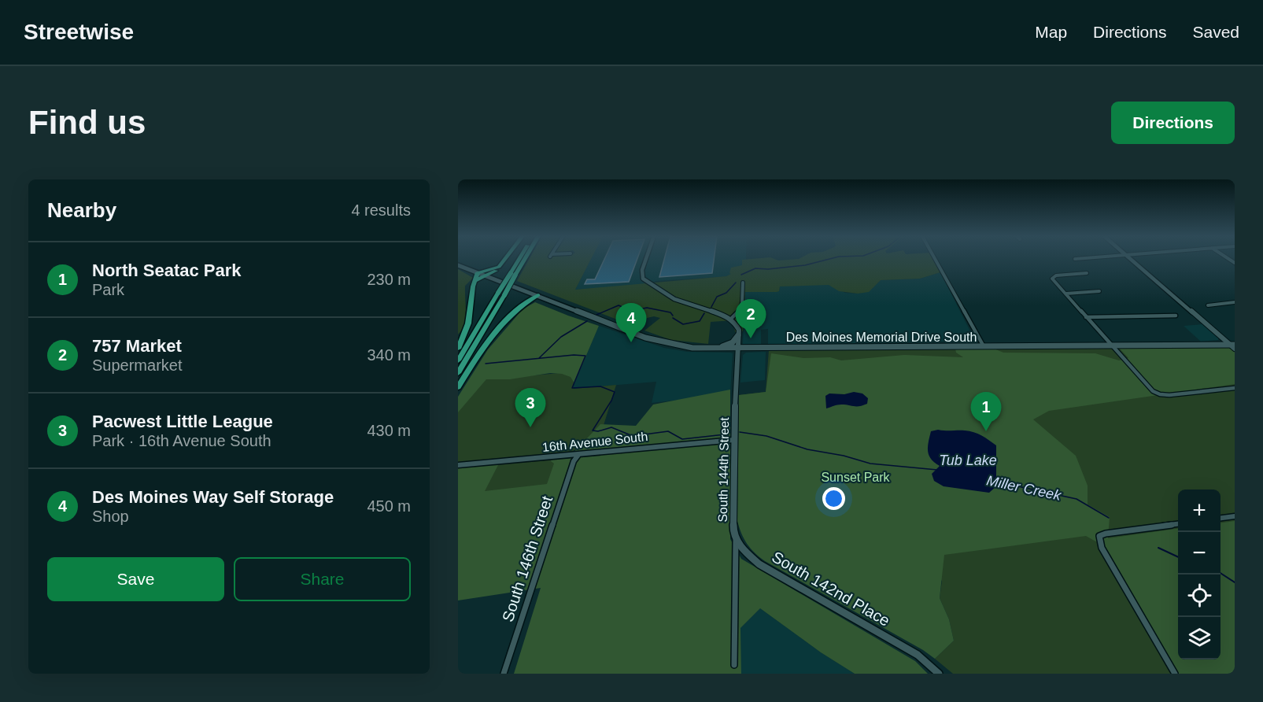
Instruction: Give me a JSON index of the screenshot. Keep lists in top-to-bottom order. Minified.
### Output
{"streets":{"main road":["Des Moines Memorial Drive South"],"street":["16th Avenue South","South 144th Street","South 146th Street","South 142nd Place"]},"crossings":[["Des Moines Memorial Drive South","South 144th Street"],["16th Avenue South","South 144th Street"],["16th Avenue South","South 146th Street"],["South 144th Street","South 142nd Place"]],"water":["Tub Lake","Miller Creek"],"parks":["Sunset Park"],"page":{"header":"Streetwise","nav":["Map","Directions","Saved"],"buttons":["Directions",["Save","Share"]],"title":"Find us","heading":["Nearby","4 results"],"list":[{"mark":"1","name":"North Seatac Park","note":"Park","value":"230 m"},{"mark":"2","name":"757 Market","note":"Supermarket","value":"340 m"},{"mark":"3","name":"Pacwest Little League","note":"Park · 16th Avenue South","value":"430 m"},{"mark":"4","name":"Des Moines Way Self Storage","note":"Shop","value":"450 m"}],"pins":["2","4","3","1"],"map_buttons":["+","−"]}}
